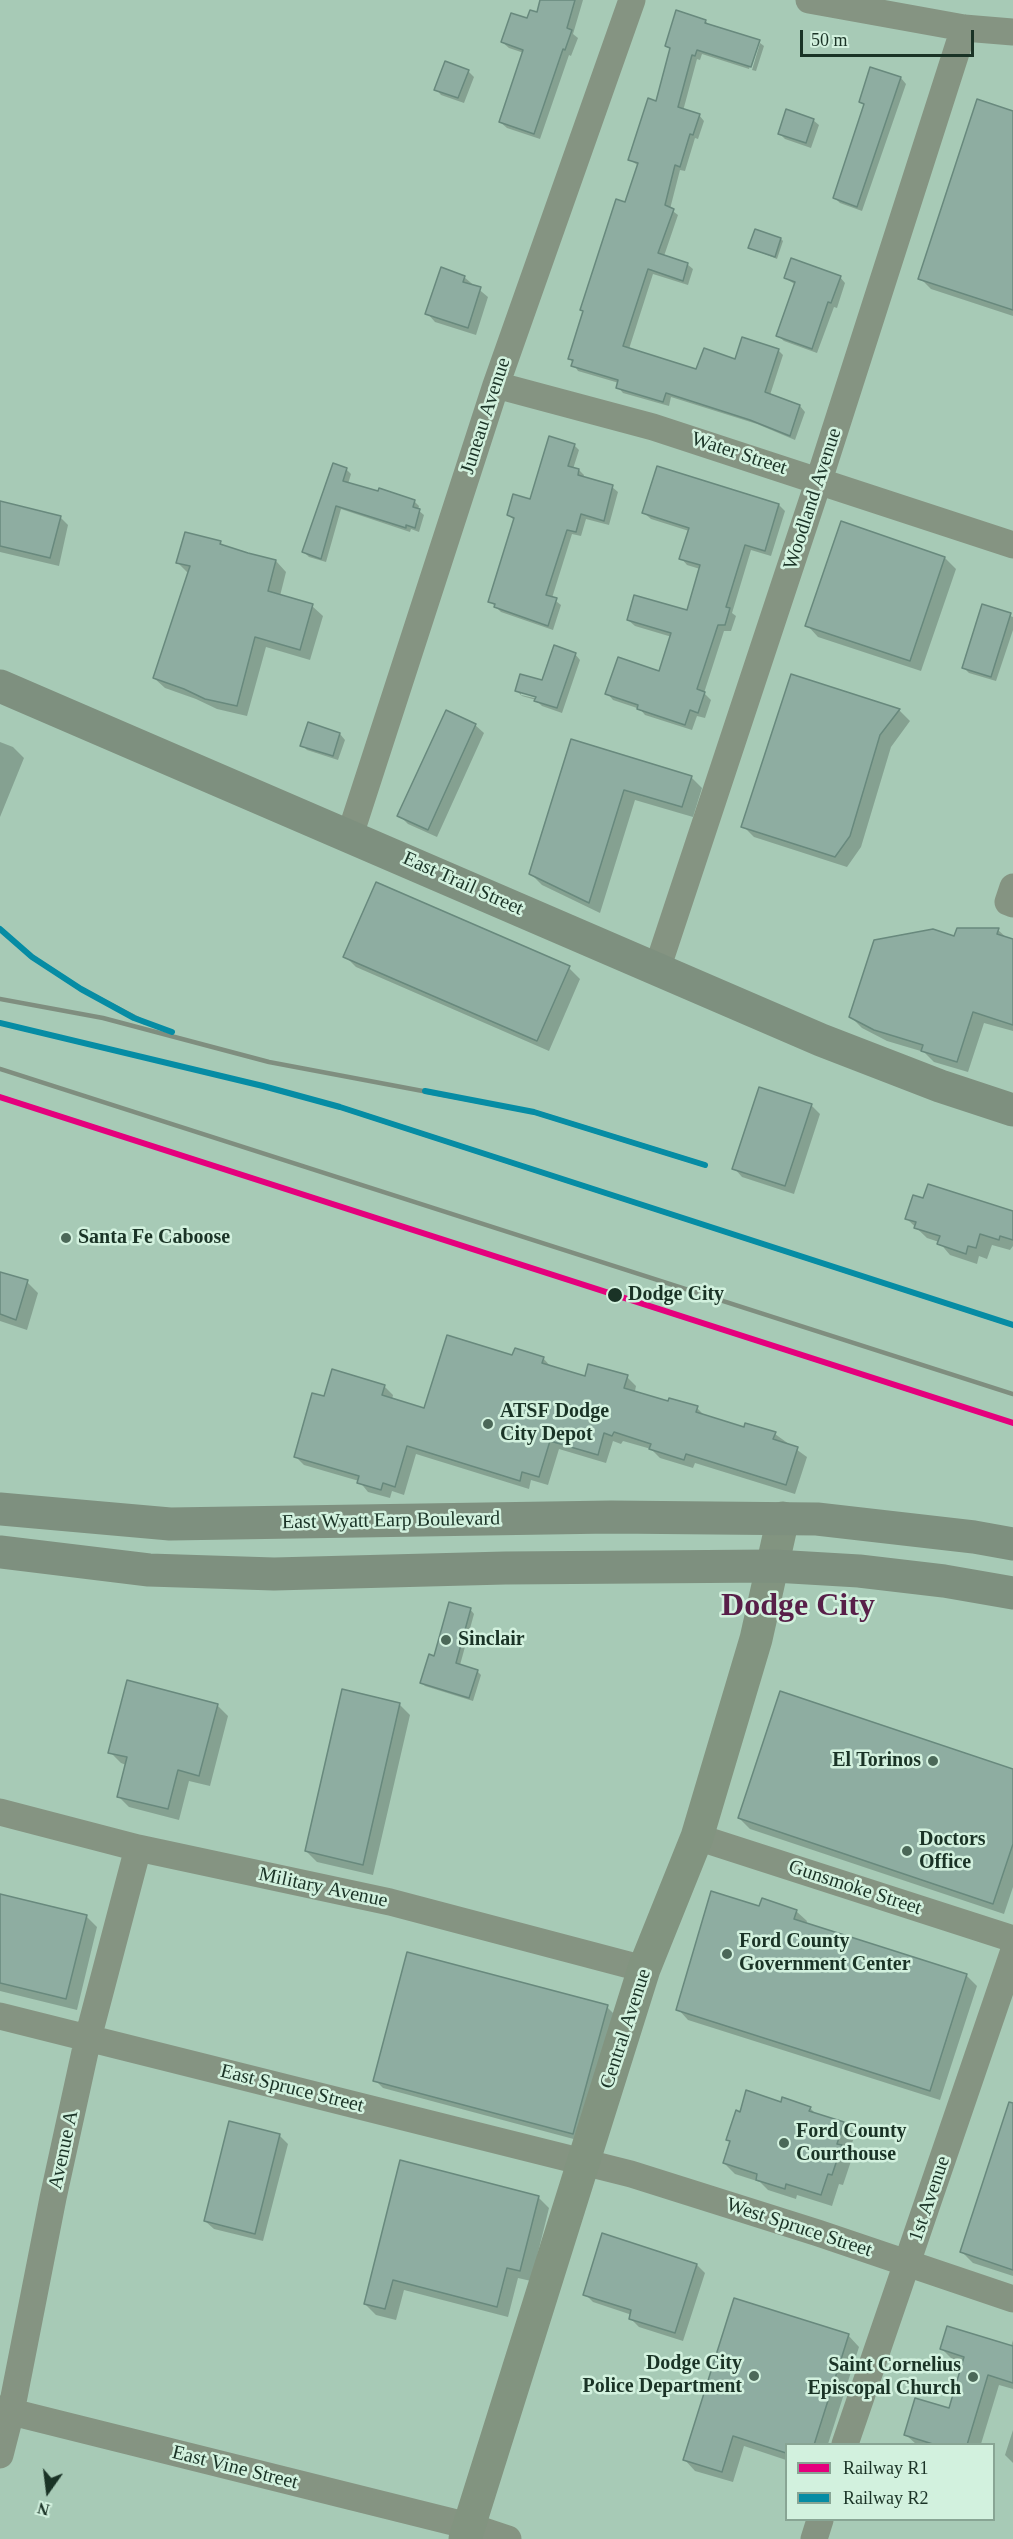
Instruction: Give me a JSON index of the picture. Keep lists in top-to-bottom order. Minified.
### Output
{"streets":{"main road":["East Trail Street","East Wyatt Earp Boulevard"],"street":["Juneau Avenue","Water Street","Woodland Avenue","Military Avenue","Gunsmoke Street","Central Avenue","East Spruce Street","Avenue A","1st Avenue","West Spruce Street","East Vine Street"]},"crossings":[["Juneau Avenue","Water Street"],["Juneau Avenue","East Trail Street"],["Water Street","Woodland Avenue"],["Woodland Avenue","East Trail Street"],["East Wyatt Earp Boulevard","Central Avenue"],["Military Avenue","Central Avenue"],["Military Avenue","Avenue A"],["Gunsmoke Street","Central Avenue"],["Central Avenue","East Spruce Street"],["Central Avenue","West Spruce Street"],["Central Avenue","East Vine Street"],["East Spruce Street","Avenue A"],["East Spruce Street","West Spruce Street"],["Avenue A","East Vine Street"],["1st Avenue","West Spruce Street"]],"districts":["Dodge City"],"places":["Santa Fe Caboose","Dodge City","ATSF Dodge City Depot","Sinclair","El Torinos","Doctors Office","Ford County Government Center","Ford County Courthouse","Dodge City Police Department","Saint Cornelius Episcopal Church"],"lines":["rail line R2","rail line R1"],"legend":["Railway R1","Railway R2"],"scale_bar":"50 m","north":"bottom"}
